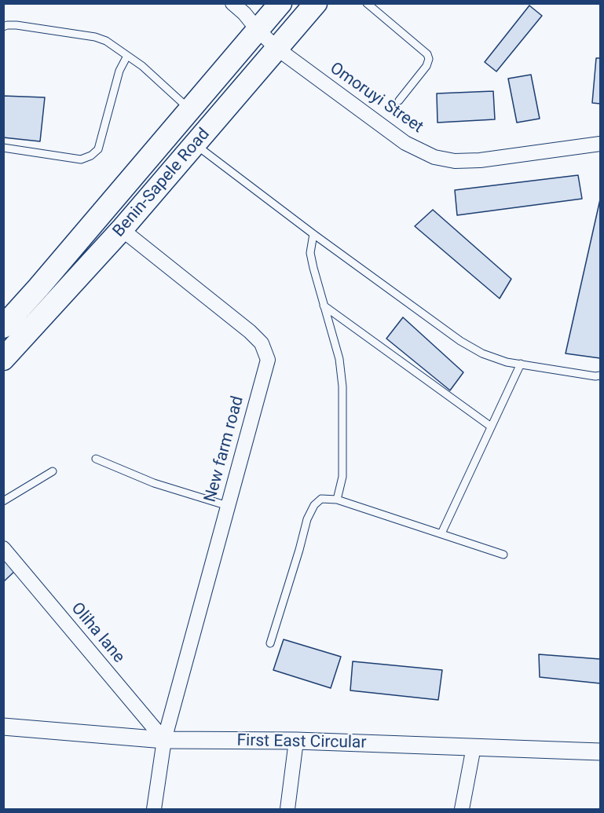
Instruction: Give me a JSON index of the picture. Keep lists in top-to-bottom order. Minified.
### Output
{"streets":{"highway":["Benin-Sapele Road"],"street":["Omoruyi Street","New farm road","Oliha lane","First East Circular"]},"crossings":[["Omoruyi Street","Benin-Sapele Road"],["Benin-Sapele Road","New farm road"],["New farm road","Oliha lane"],["New farm road","First East Circular"],["Oliha lane","First East Circular"]]}
